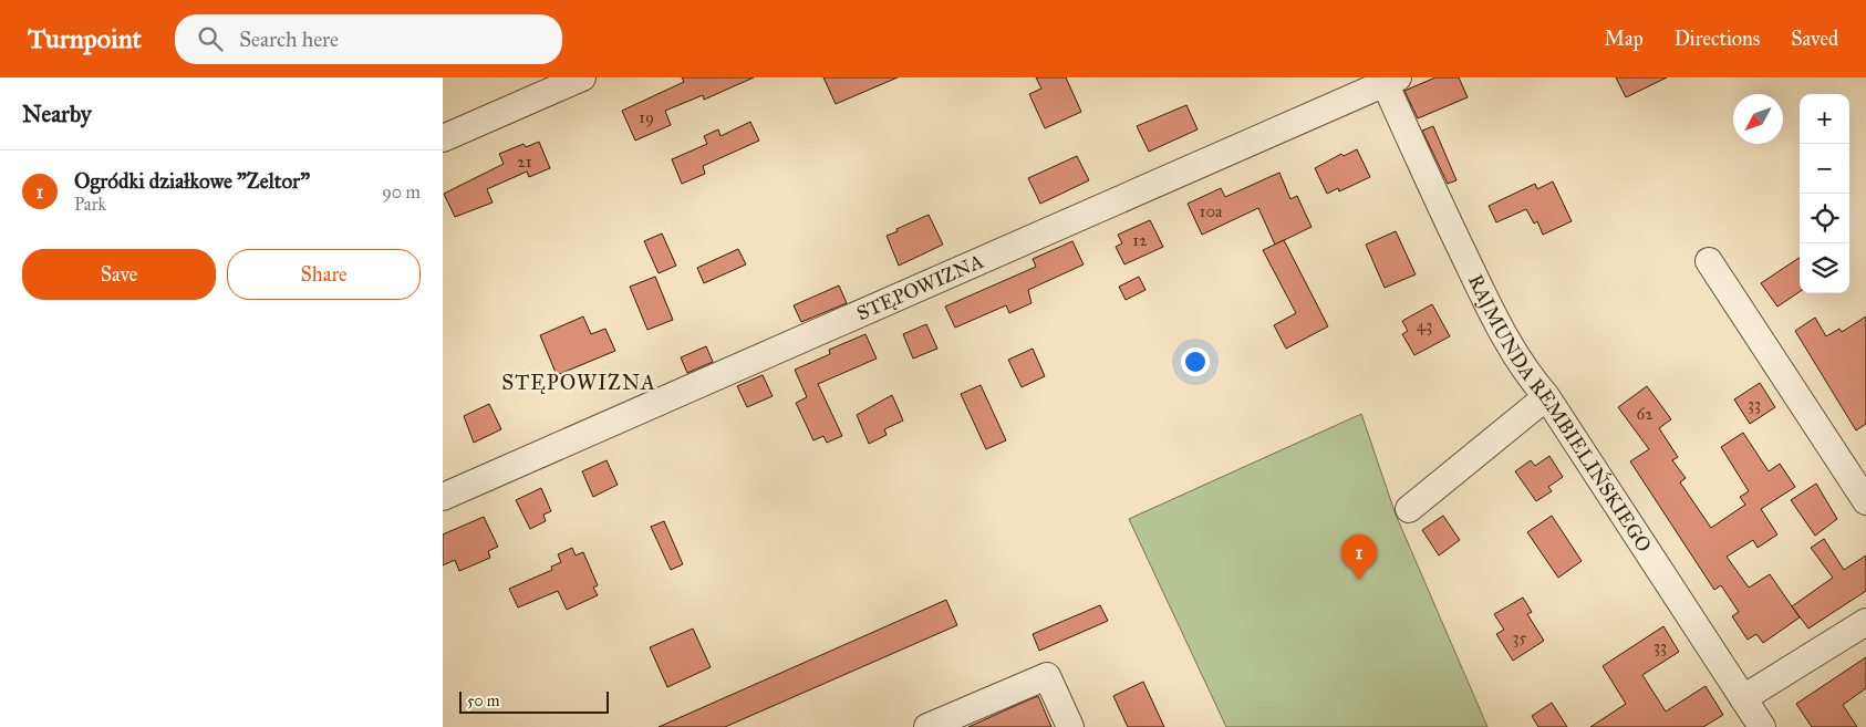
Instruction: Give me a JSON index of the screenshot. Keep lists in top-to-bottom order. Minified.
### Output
{"streets":{"street":["STĘPOWIZNA","RAJMUNDA REMBIELIŃSKIEGO"]},"crossings":[["STĘPOWIZNA","RAJMUNDA REMBIELIŃSKIEGO"]],"districts":["STĘPOWIZNA"],"house_numbers":["19","21","10a","12","43","33","62","35","33"],"scale_bar":"50 m","north":"bottom left","page":{"header":"Turnpoint","search":"Search here","nav":["Map","Directions","Saved"],"heading":"Nearby","map_buttons":["+","−"],"list":[{"mark":"1","name":"Ogródki działkowe \"Zeltor\"","note":"Park","value":"90 m"}],"buttons":["Save","Share"],"pins":"1","scale":"50 m"}}
